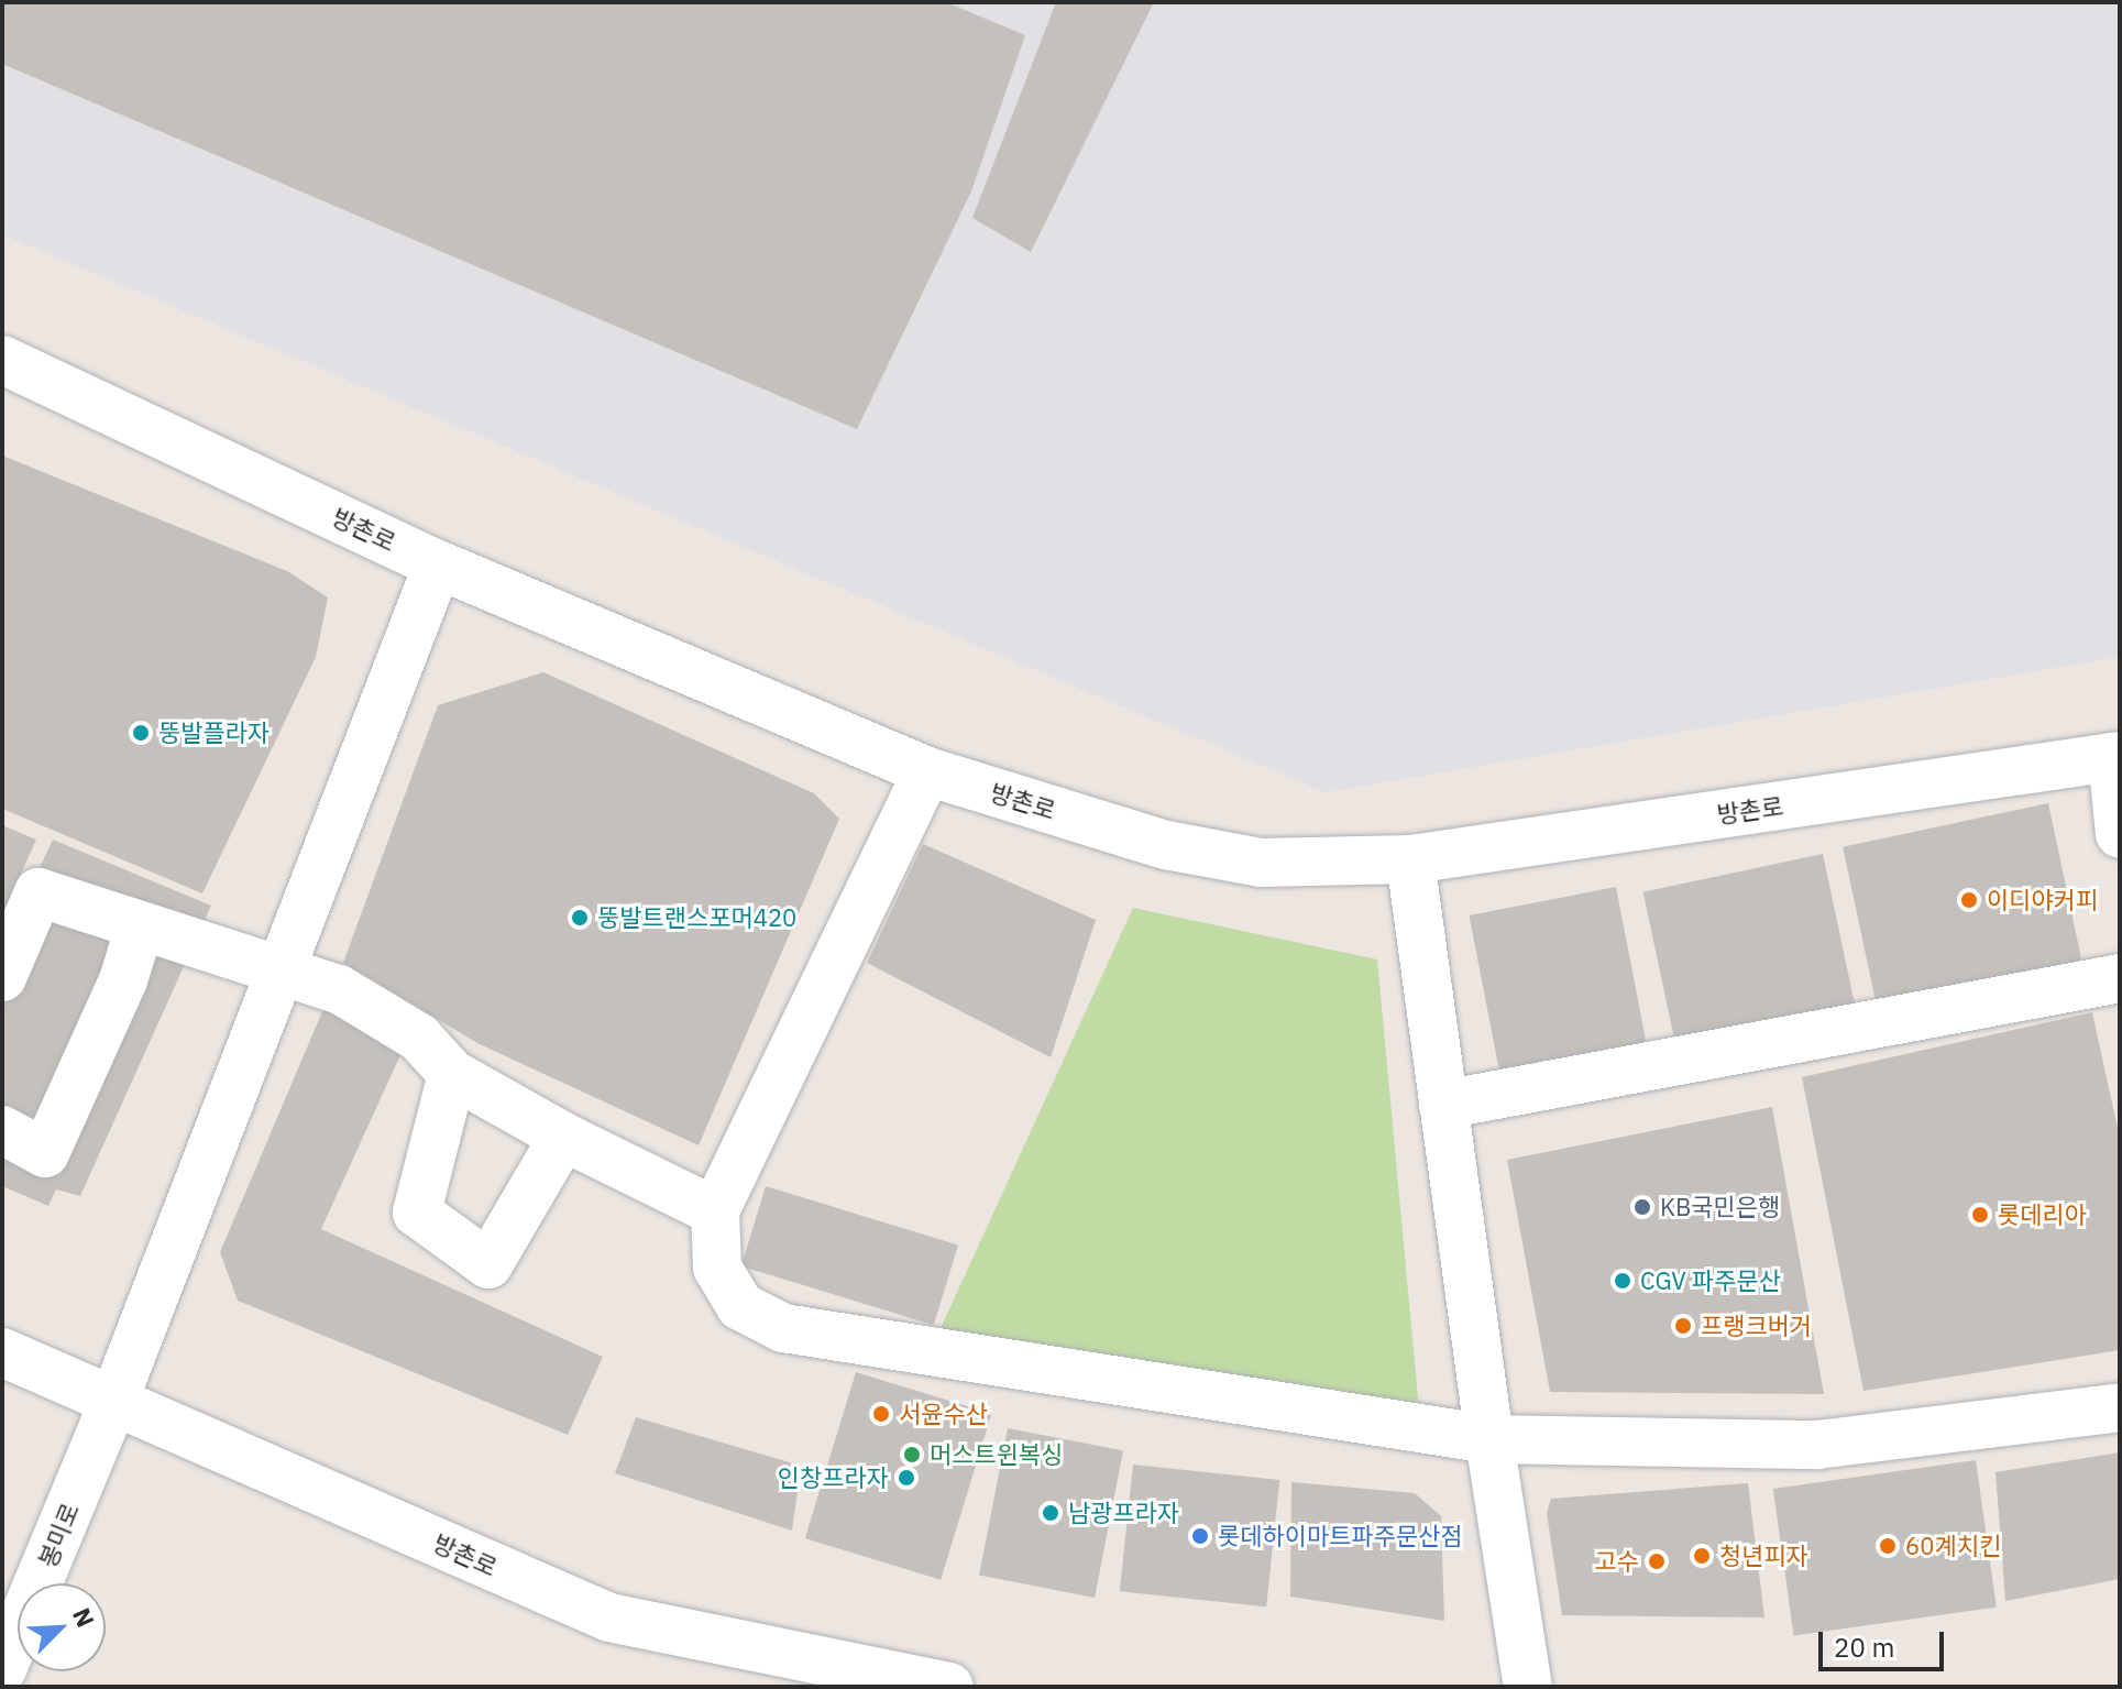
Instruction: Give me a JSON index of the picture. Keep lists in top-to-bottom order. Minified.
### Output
{"streets":{"street":["방촌로","봉미로"]},"crossings":[["방촌로","봉미로"]],"places":["뚱발플라자","이디야커피","뚱발트랜스포머420","KB국민은행","롯데리아","CGV 파주문산","프랭크버거","서윤수산","머스트윈복싱","인창프라자","남광프라자","롯데하이마트파주문산점","60계치킨","청년피자","고수"],"scale_bar":"20 m","north":"top right"}
